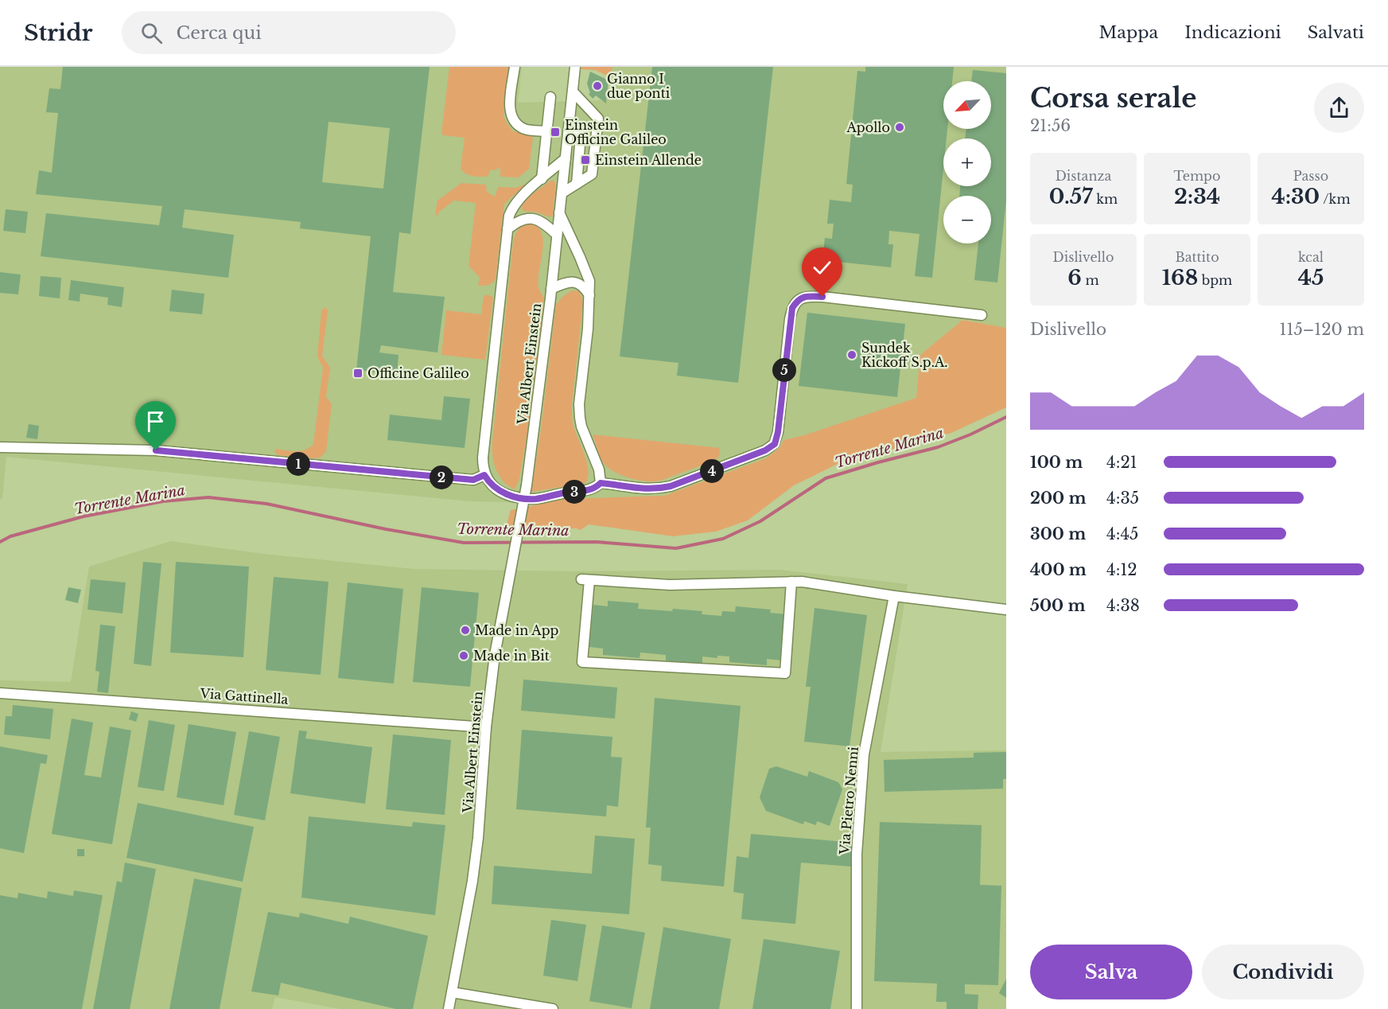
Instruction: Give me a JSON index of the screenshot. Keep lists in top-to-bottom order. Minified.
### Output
{"streets":{"street":["Via Albert Einstein","Via Gattinella","Via Pietro Nenni"]},"crossings":[["Via Albert Einstein","Via Gattinella"]],"water":["Torrente Marina"],"places":{"other":["Gianno I due ponti","Apollo","Sundek Kickoff S.p.A.","Made in App","Made in Bit"],"transit":["Einstein Officine Galileo","Einstein Allende","Officine Galileo"]},"north":"bottom left","page":{"header":"Stridr","search":"Cerca qui","nav":["Mappa","Indicazioni","Salvati"],"heading":["Corsa serale","21:56"],"map_buttons":["+","−"],"stats":[["Distanza","0.57 km"],["Tempo","2:34"],["Passo","4:30 /km"],["Dislivello","6 m"],["Battito","168 bpm"],["kcal","45"]],"chart":["Dislivello","115–120 m"],"pins":["5","1","4","2","3"],"list":[{"name":"100 m","note":"4:21"},{"name":"200 m","note":"4:35"},{"name":"300 m","note":"4:45"},{"name":"400 m","note":"4:12"},{"name":"500 m","note":"4:38"}],"buttons":["Salva","Condividi"]}}
